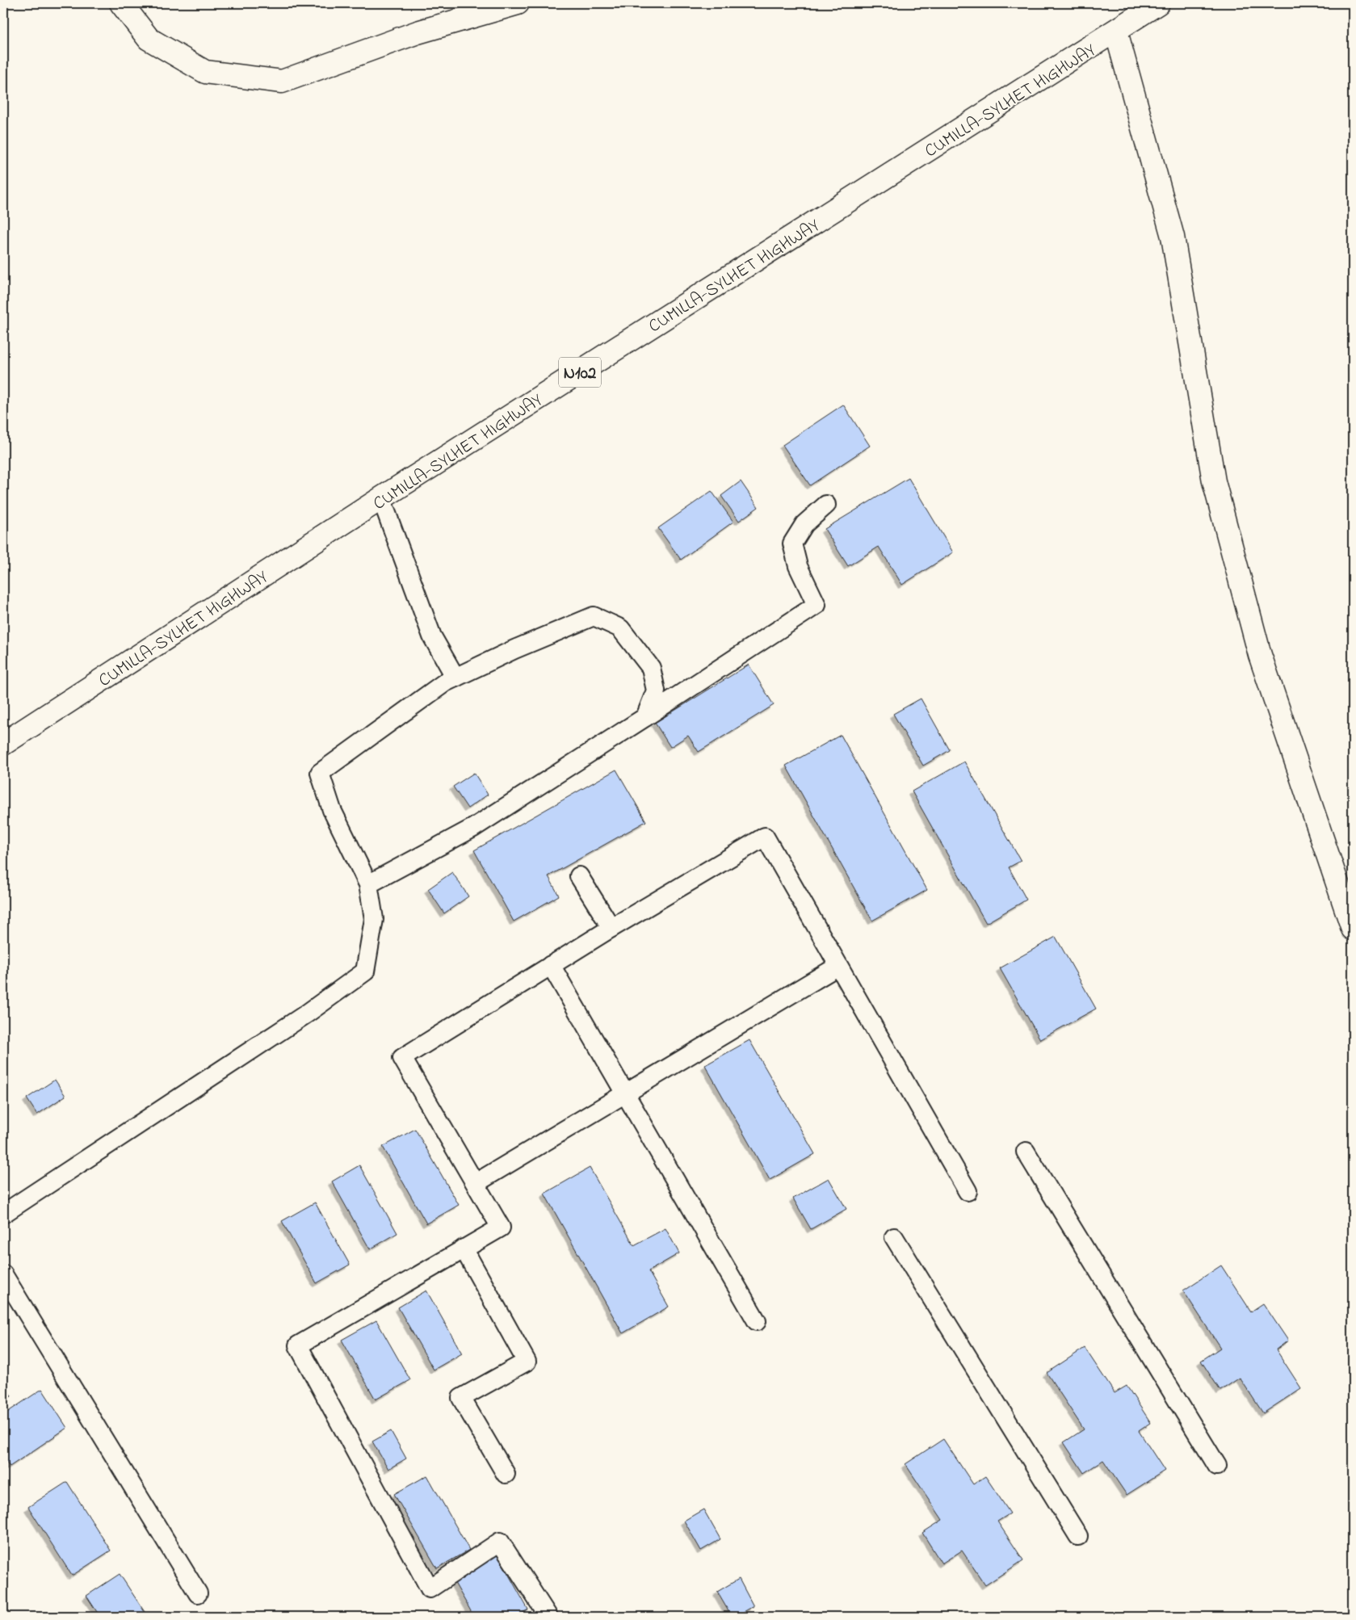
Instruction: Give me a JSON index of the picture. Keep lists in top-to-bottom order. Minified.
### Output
{"streets":{"main road":["CUMILLA-SYLHET HIGHWAY","N102"]}}
